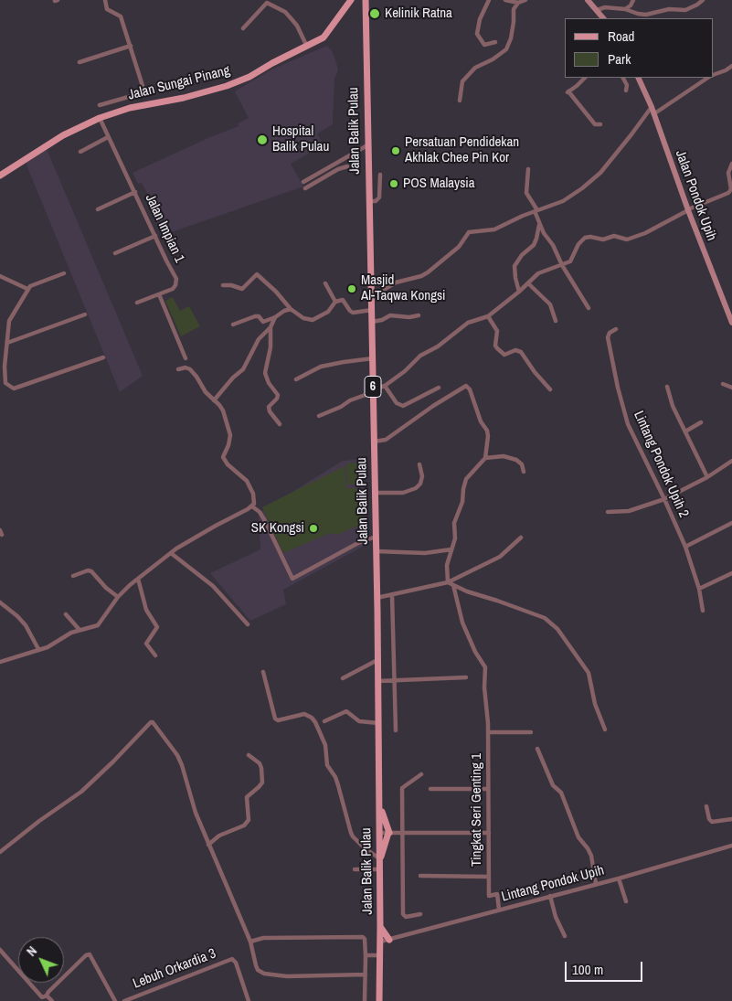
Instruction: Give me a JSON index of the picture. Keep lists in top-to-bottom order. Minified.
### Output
{"streets":{"main road":["Jalan Sungai Pinang","Jalan Balik Pulau","Jalan Pondok Upih","6"],"street":["Jalan Impian 1","Lintang Pondok Upih 2","Tingkat Seri Genting 1","Lintang Pondok Upih","Lebuh Orkardia 3"]},"crossings":[["Jalan Sungai Pinang","Jalan Impian 1"],["Jalan Balik Pulau","Lintang Pondok Upih"],["Tingkat Seri Genting 1","Lintang Pondok Upih"]],"places":["Kelinik Ratna","Hospital Balik Pulau","Persatuan Pendidekan Akhlak Chee Pin Kor","POS Malaysia","Masjid Al-Taqwa Kongsi","SK Kongsi"],"legend":["Road","Park"],"scale_bar":"100 m","north":"top left"}
